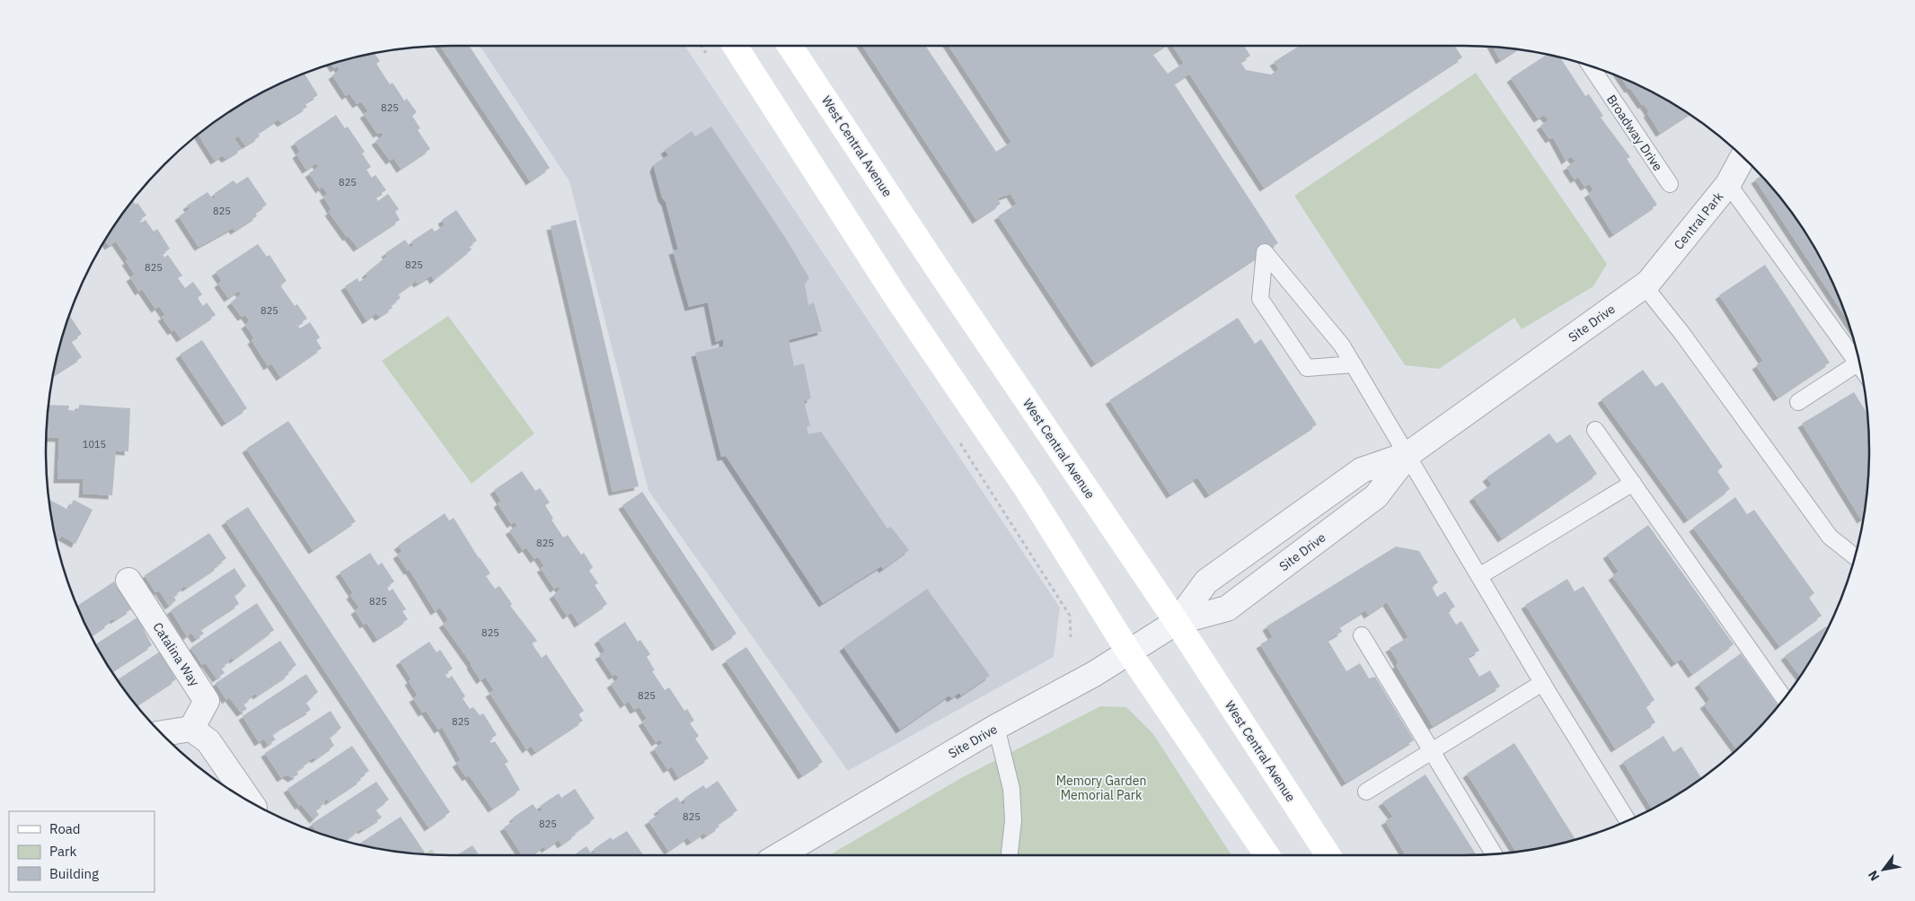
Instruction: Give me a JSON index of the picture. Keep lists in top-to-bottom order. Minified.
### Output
{"streets":{"main road":["West Central Avenue"],"street":["Central Park","Site Drive","Catalina Way"],"lane":["Broadway Drive"]},"crossings":[["West Central Avenue","Site Drive"],["Central Park","Site Drive"]],"parks":["Memory Garden Memorial Park"],"house_numbers":["825","825","825","825","825","825","1015","825","825","825","825","825","825","825"],"legend":["Road","Park","Building"],"north":"bottom left"}
